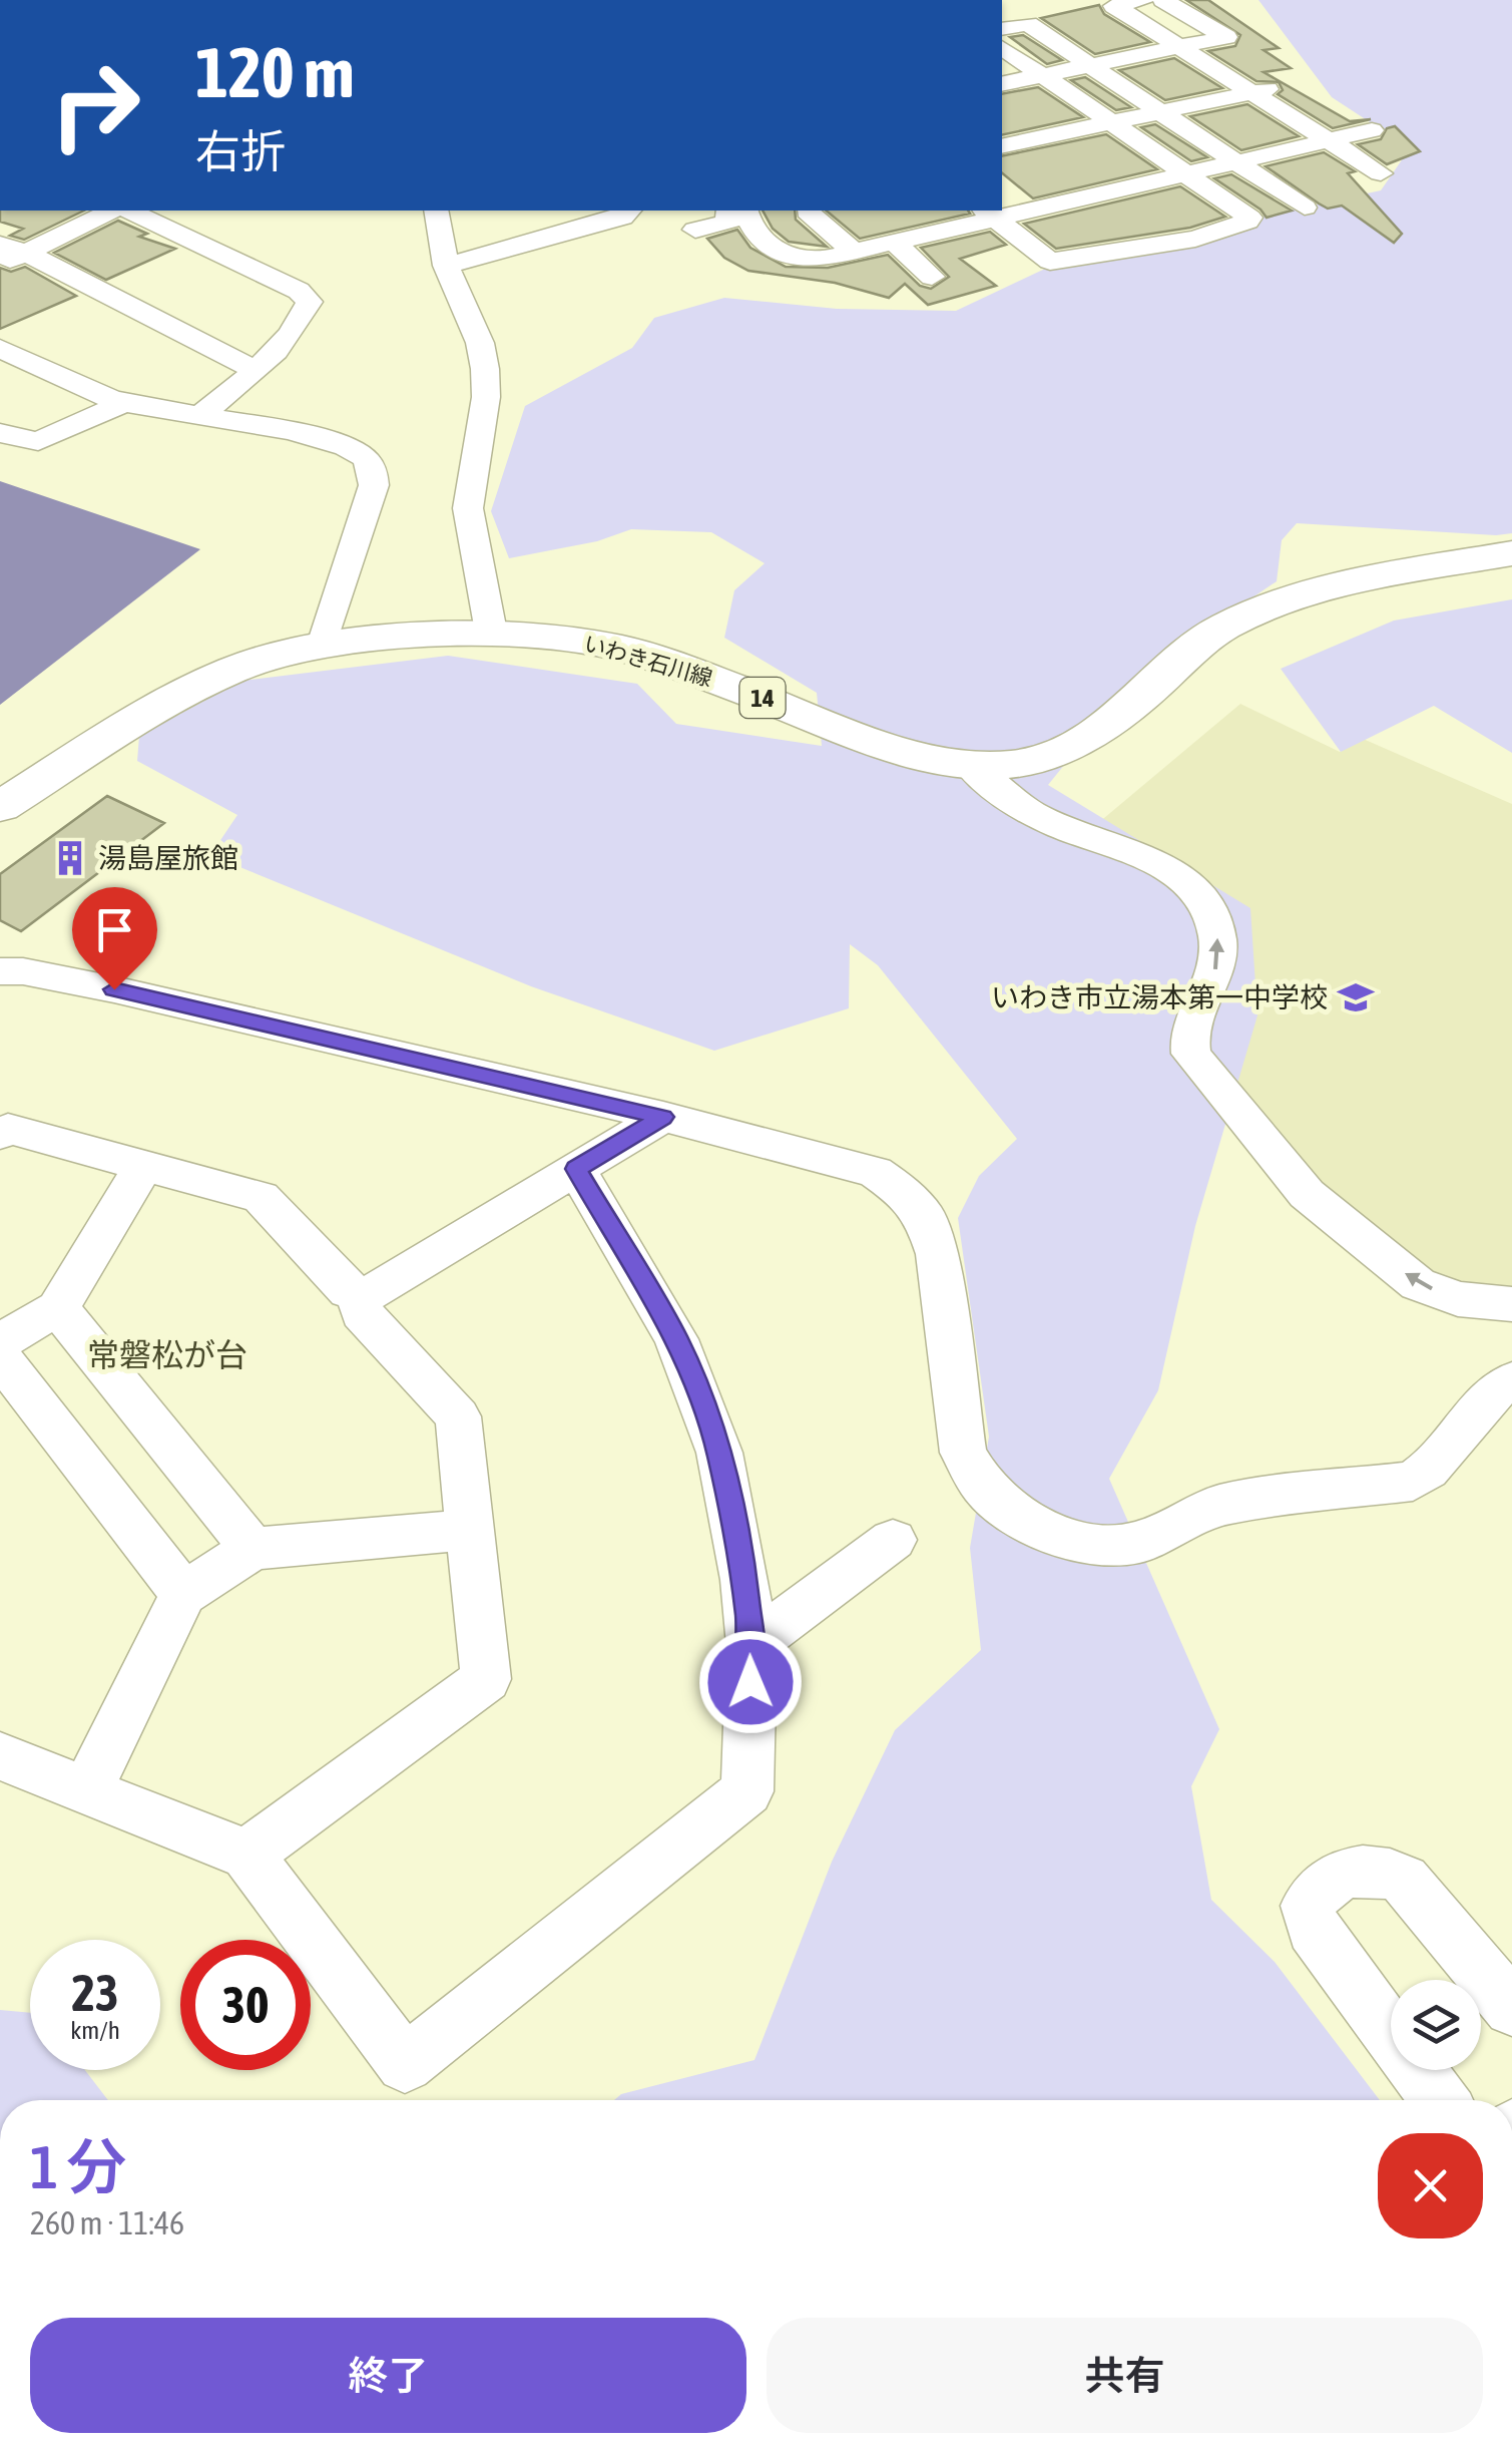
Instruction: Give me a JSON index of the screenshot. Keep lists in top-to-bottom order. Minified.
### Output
{"streets":{"main road":["いわき石川線","14"]},"districts":["常磐松が台"],"places":{"building":["湯島屋旅館"],"school or university":["いわき市立湯本第一中学校"]},"page":{"turn":["120 m","右折"],"speed":"23 km/h","limit":"30","heading":["1 分","260 m · 11:46"],"buttons":["終了","共有"]}}
